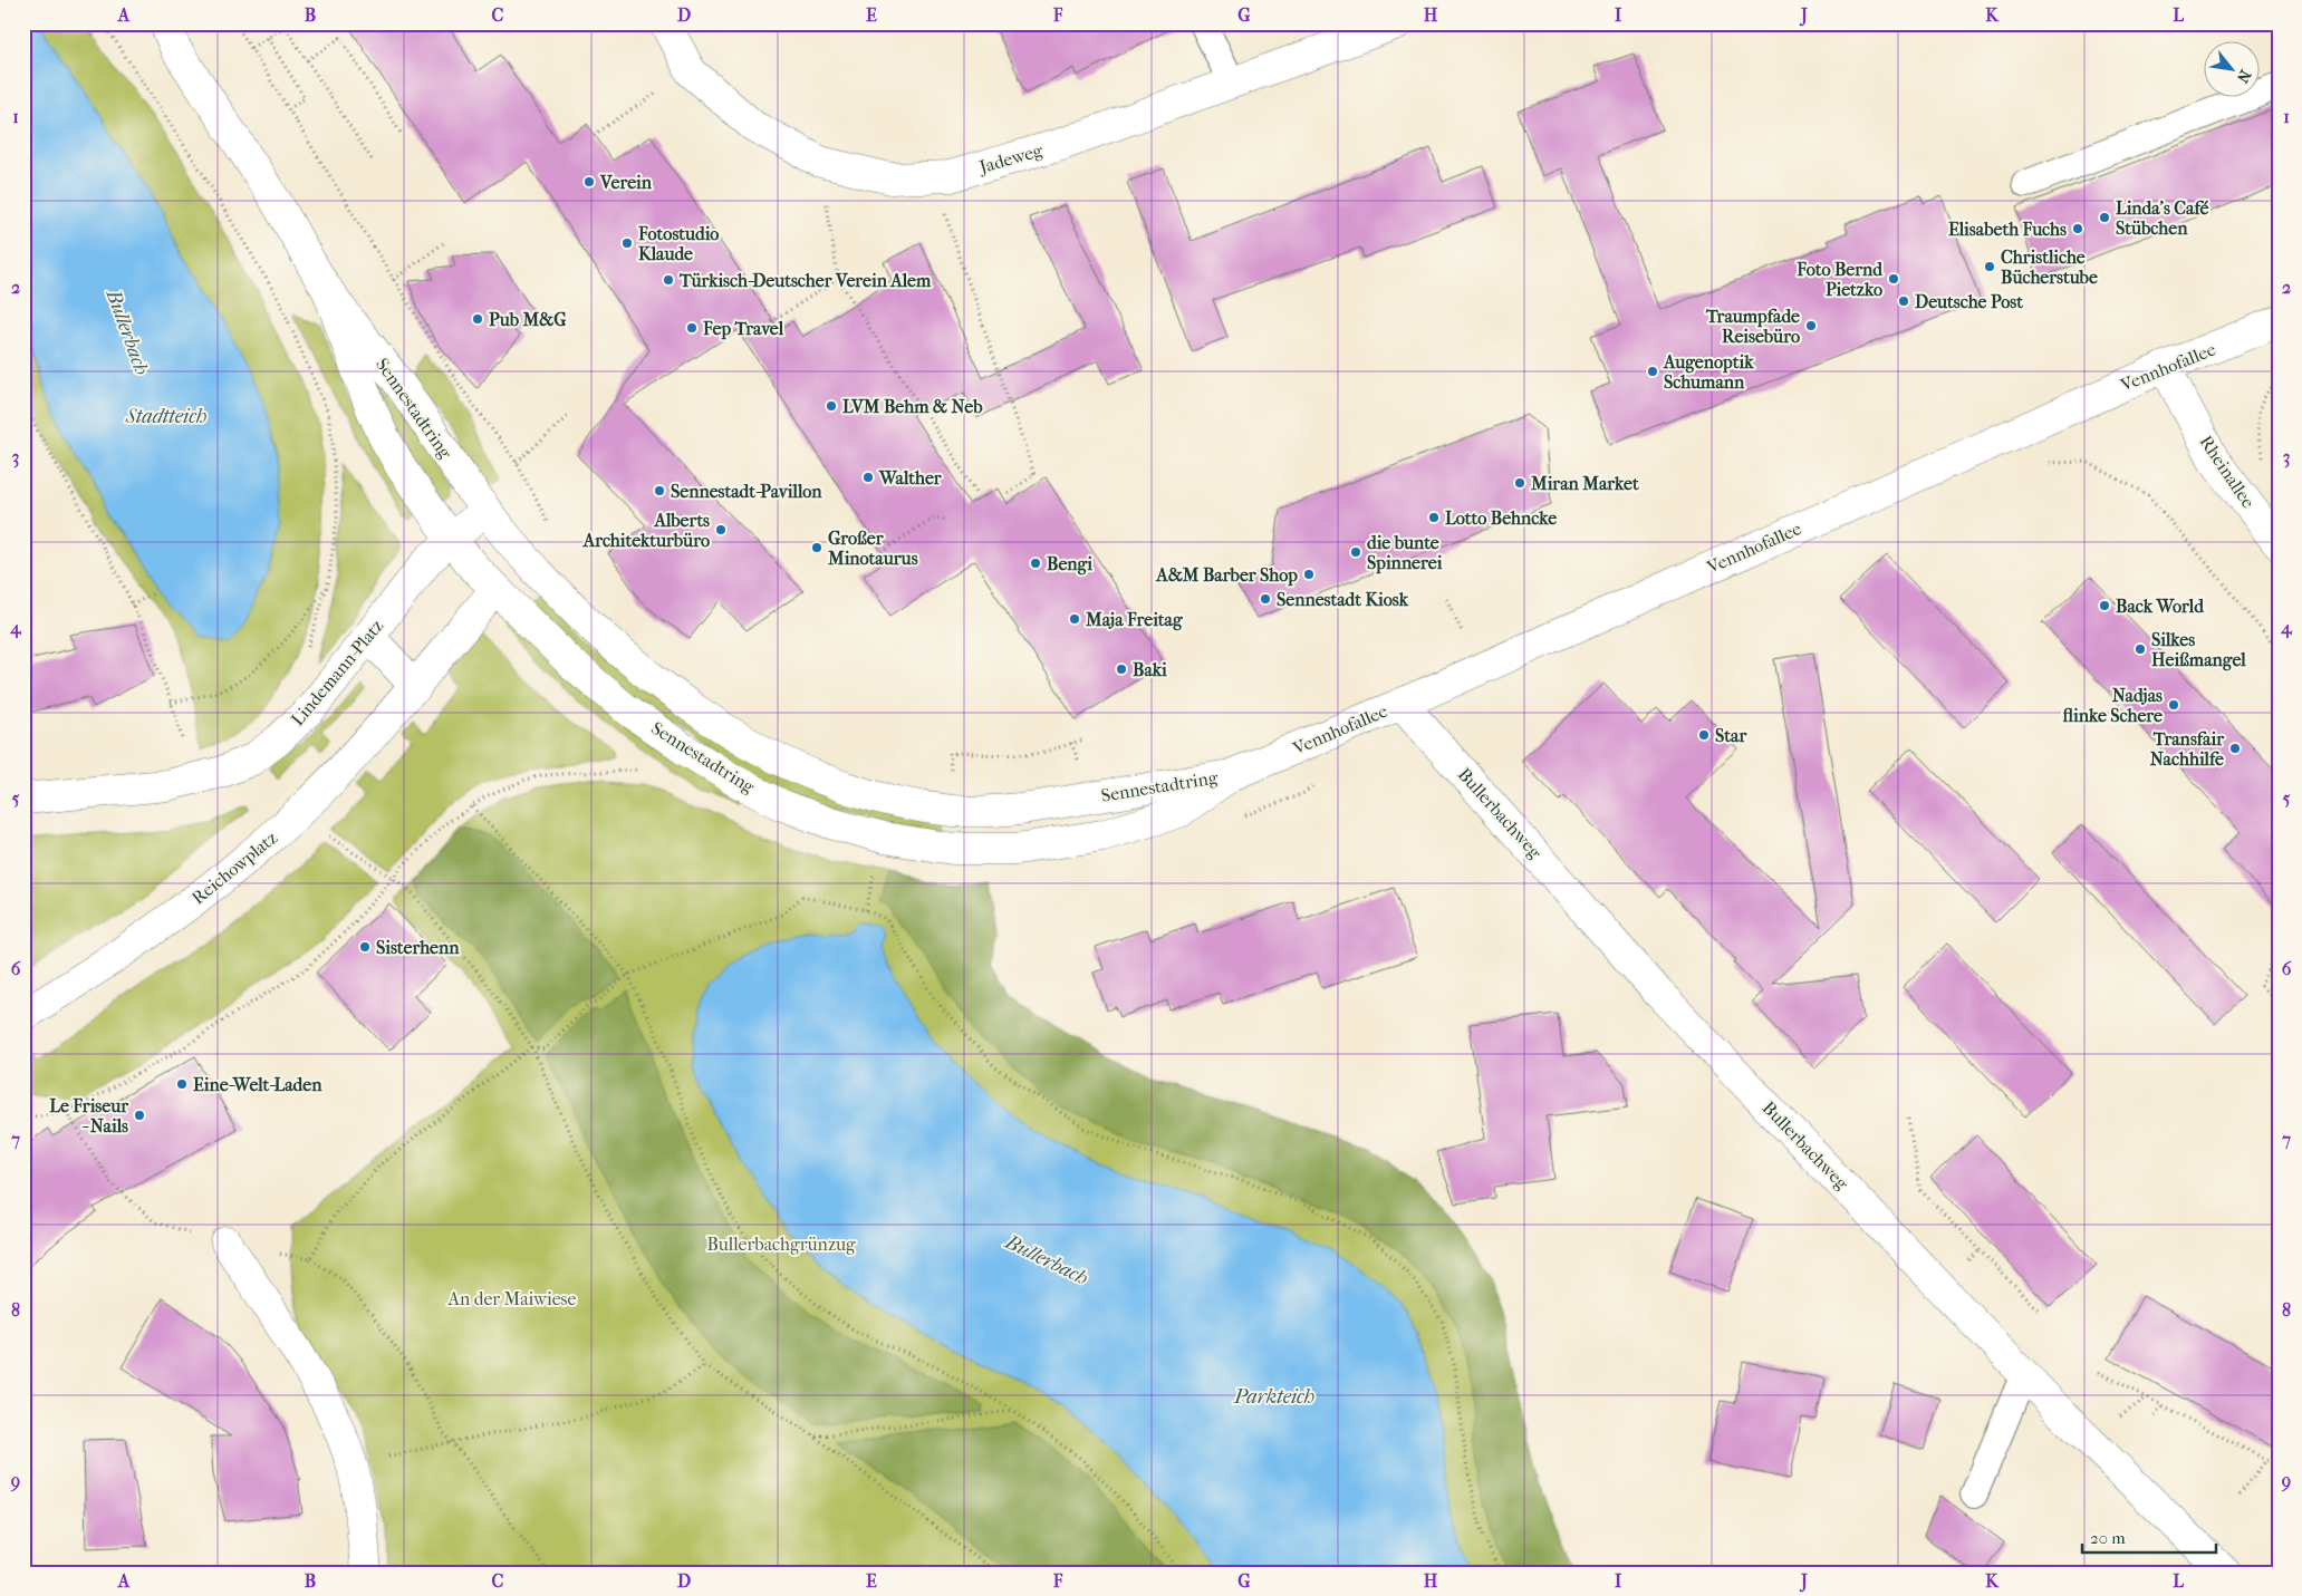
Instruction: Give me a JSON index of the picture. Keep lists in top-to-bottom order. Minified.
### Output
{"streets":{"street":["Jadeweg","Vennhofallee","Sennestadtring","Rheinallee","Lindemann-Platz","Bullerbachweg","Reichowplatz"]},"crossings":[["Vennhofallee","Sennestadtring"],["Vennhofallee","Rheinallee"],["Vennhofallee","Bullerbachweg"],["Sennestadtring","Lindemann-Platz"],["Sennestadtring","Reichowplatz"]],"water":["Bullerbach","Stadtteich","Parkteich"],"parks":["Bullerbachgrünzug","An der Maiwiese"],"places":["Verein","Linda's Café Stübchen","Elisabeth Fuchs","Fotostudio Klaude","Christliche Bücherstube","Foto Bernd Pietzko","Türkisch-Deutscher Verein Alem","Deutsche Post","Pub M&G","Traumpfade Reisebüro","Fep Travel","Augenoptik Schumann","LVM Behm & Neb","Walther","Miran Market","Sennestadt-Pavillon","Lotto Behncke","Alberts Architekturbüro","Großer Minotaurus","die bunte Spinnerei","Bengi","A&M Barber Shop","Sennestadt Kiosk","Back World","Maja Freitag","Silkes Heißmangel","Baki","Nadjas flinke Schere","Star","Transfair Nachhilfe","Sisterhenn","Eine-Welt-Laden","Le Friseur - Nails"],"scale_bar":"20 m","north":"bottom right","grid":{"columns":["A","B","C","D","E","F","G","H","I","J","K","L"],"rows":["1","2","3","4","5","6","7","8","9"]}}
